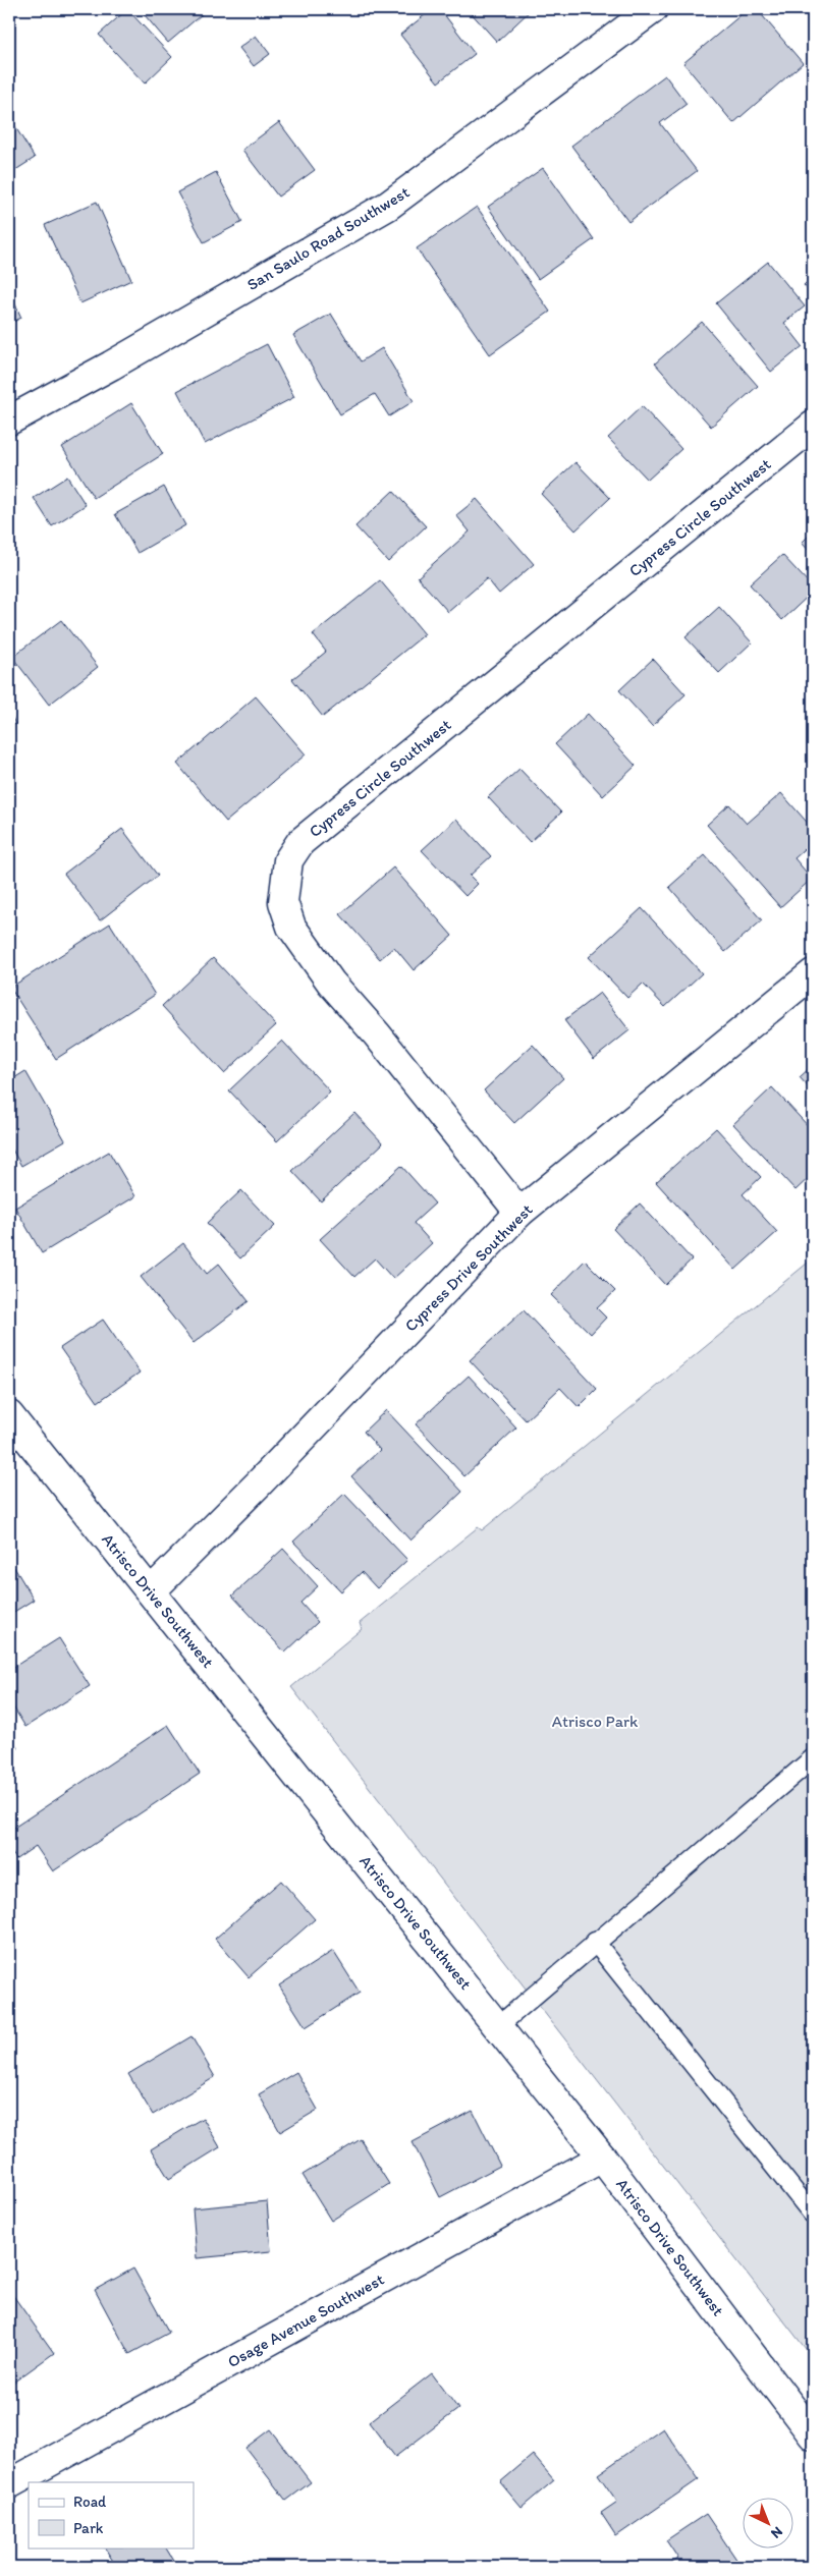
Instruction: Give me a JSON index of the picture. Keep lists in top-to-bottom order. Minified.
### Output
{"streets":{"street":["San Saulo Road Southwest","Cypress Circle Southwest","Cypress Drive Southwest","Atrisco Drive Southwest","Osage Avenue Southwest"]},"crossings":[["Cypress Circle Southwest","Cypress Drive Southwest"],["Cypress Drive Southwest","Atrisco Drive Southwest"],["Atrisco Drive Southwest","Osage Avenue Southwest"]],"parks":["Atrisco Park"],"legend":["Road","Park"],"north":"bottom right"}
